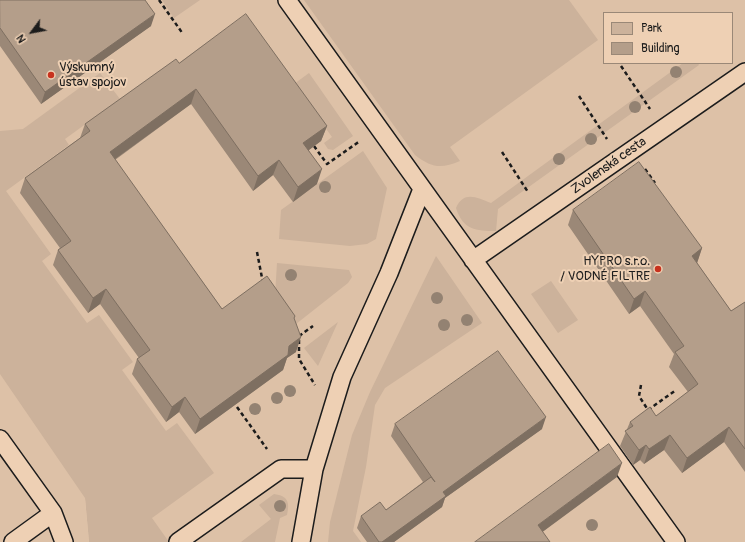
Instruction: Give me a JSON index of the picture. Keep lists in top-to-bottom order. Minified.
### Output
{"streets":{"lane":["Zvolenská cesta"]},"places":["Výskumný ústav spojov","HYPRO s.r.o. / VODNÉ FILTRE"],"legend":["Park","Building"],"north":"bottom left"}
